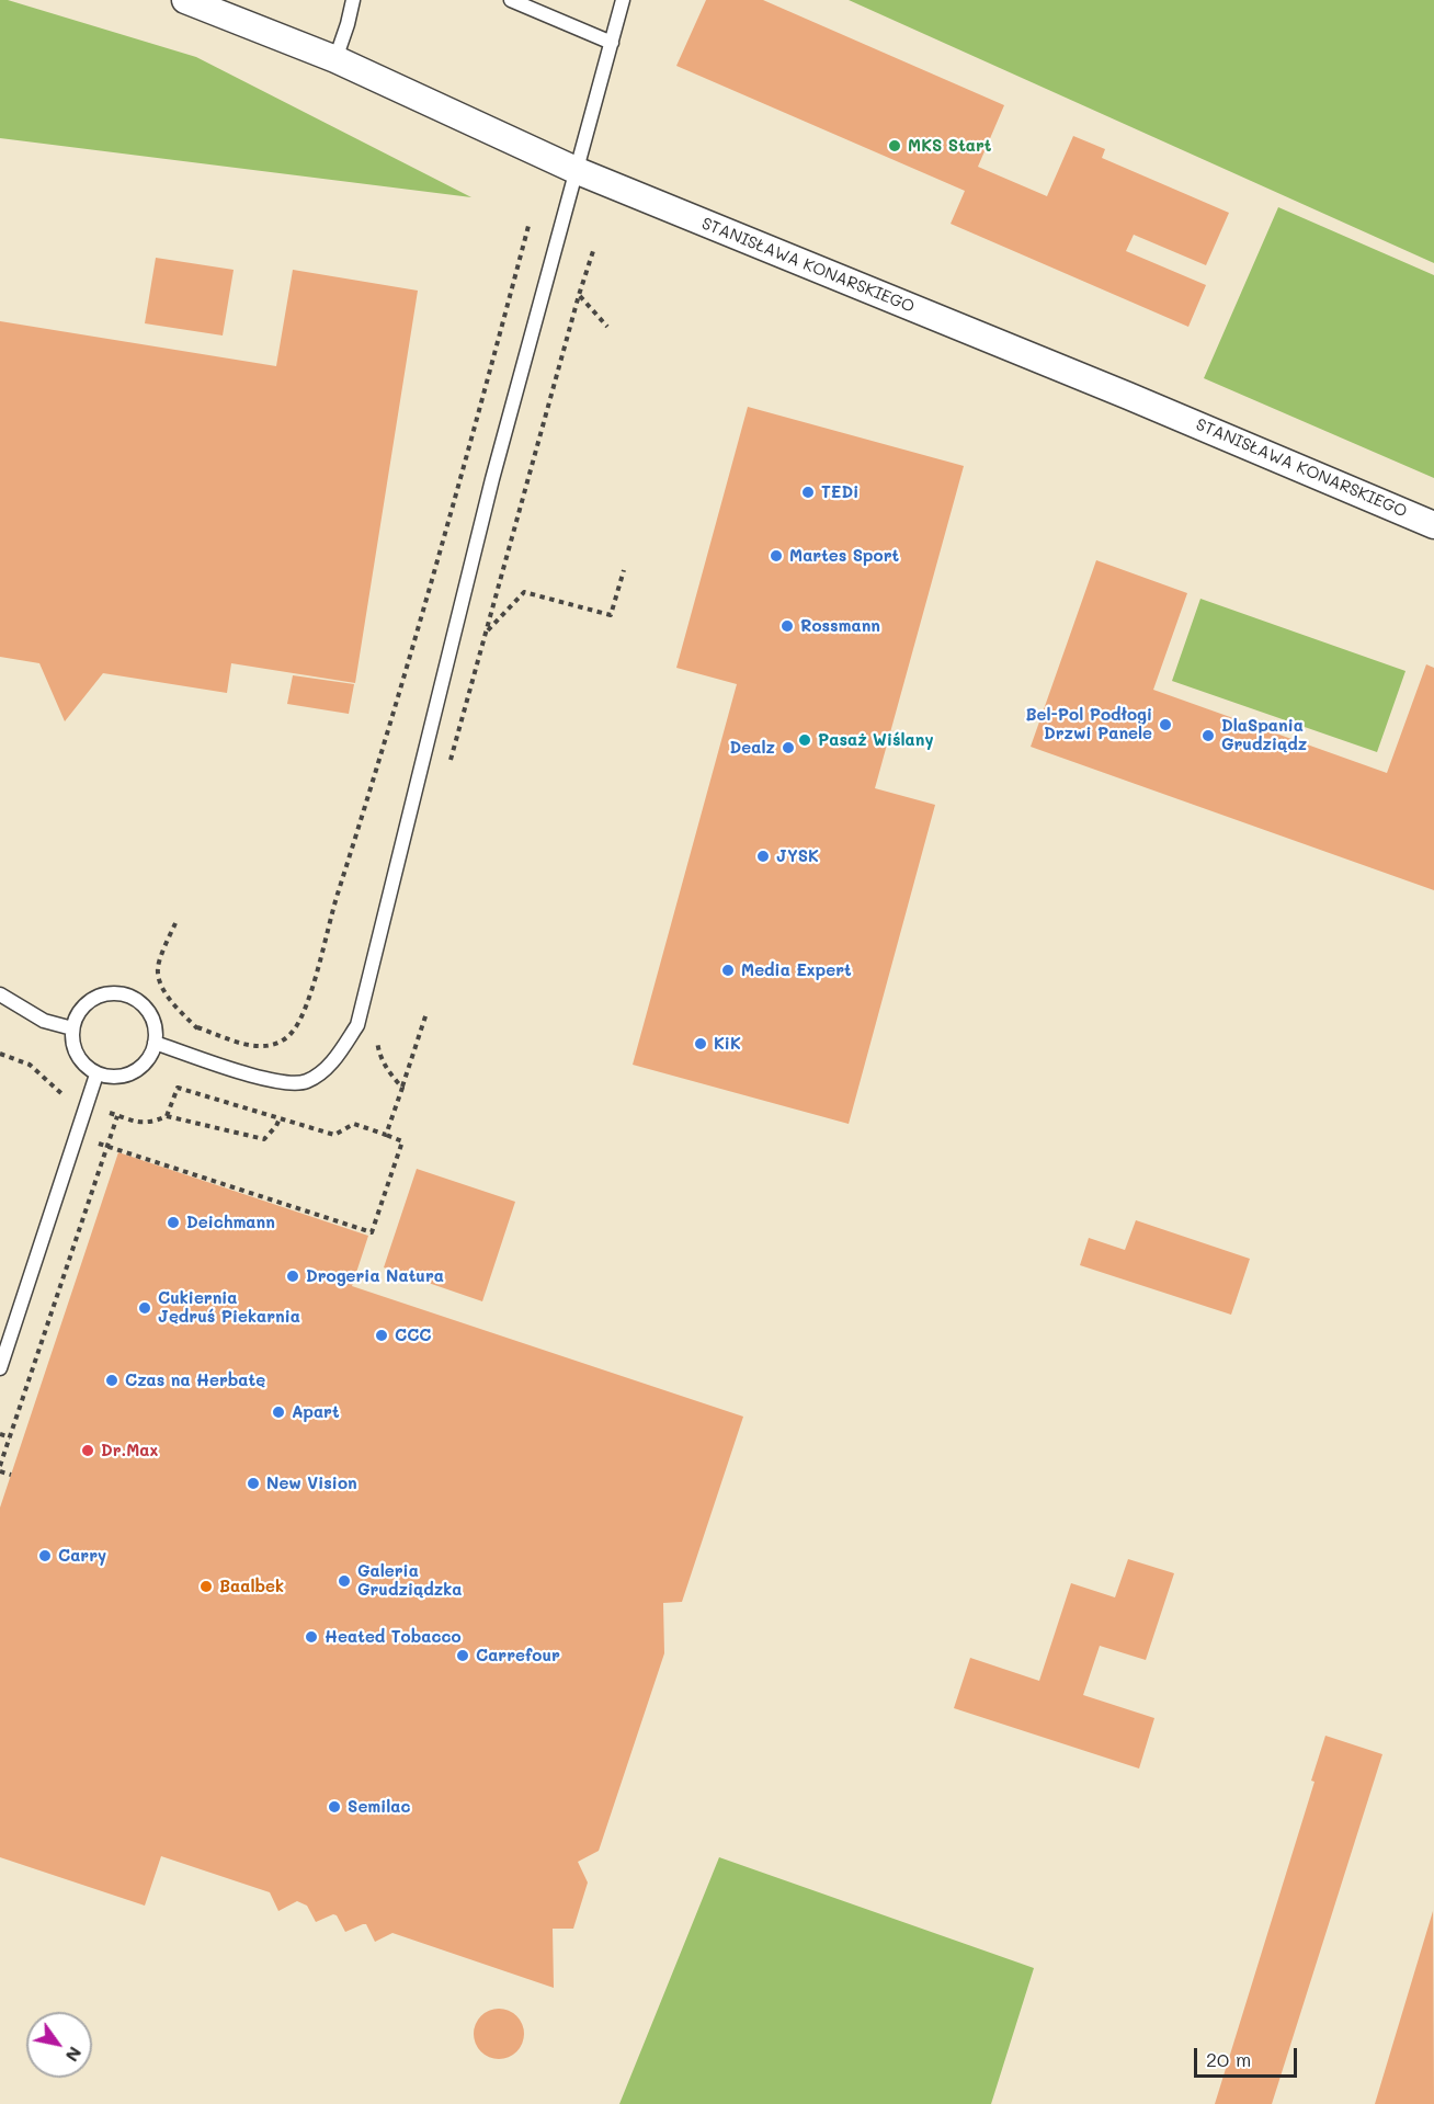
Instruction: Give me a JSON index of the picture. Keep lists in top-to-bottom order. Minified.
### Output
{"streets":{"street":["STANISŁAWA KONARSKIEGO"]},"places":["MKS Start","TEDi","Martes Sport","Rossmann","Bel-Pol Podłogi Drzwi Panele","DlaSpania Grudziądz","Pasaż Wiślany","Dealz","JYSK","Media Expert","KiK","Deichmann","Drogeria Natura","Cukiernia Jędruś Piekarnia","CCC","Czas na Herbatę","Apart","Dr.Max","New Vision","Carry","Galeria Grudziądzka","Baalbek","Heated Tobacco","Carrefour","Semilac"],"scale_bar":"20 m","north":"bottom right"}
